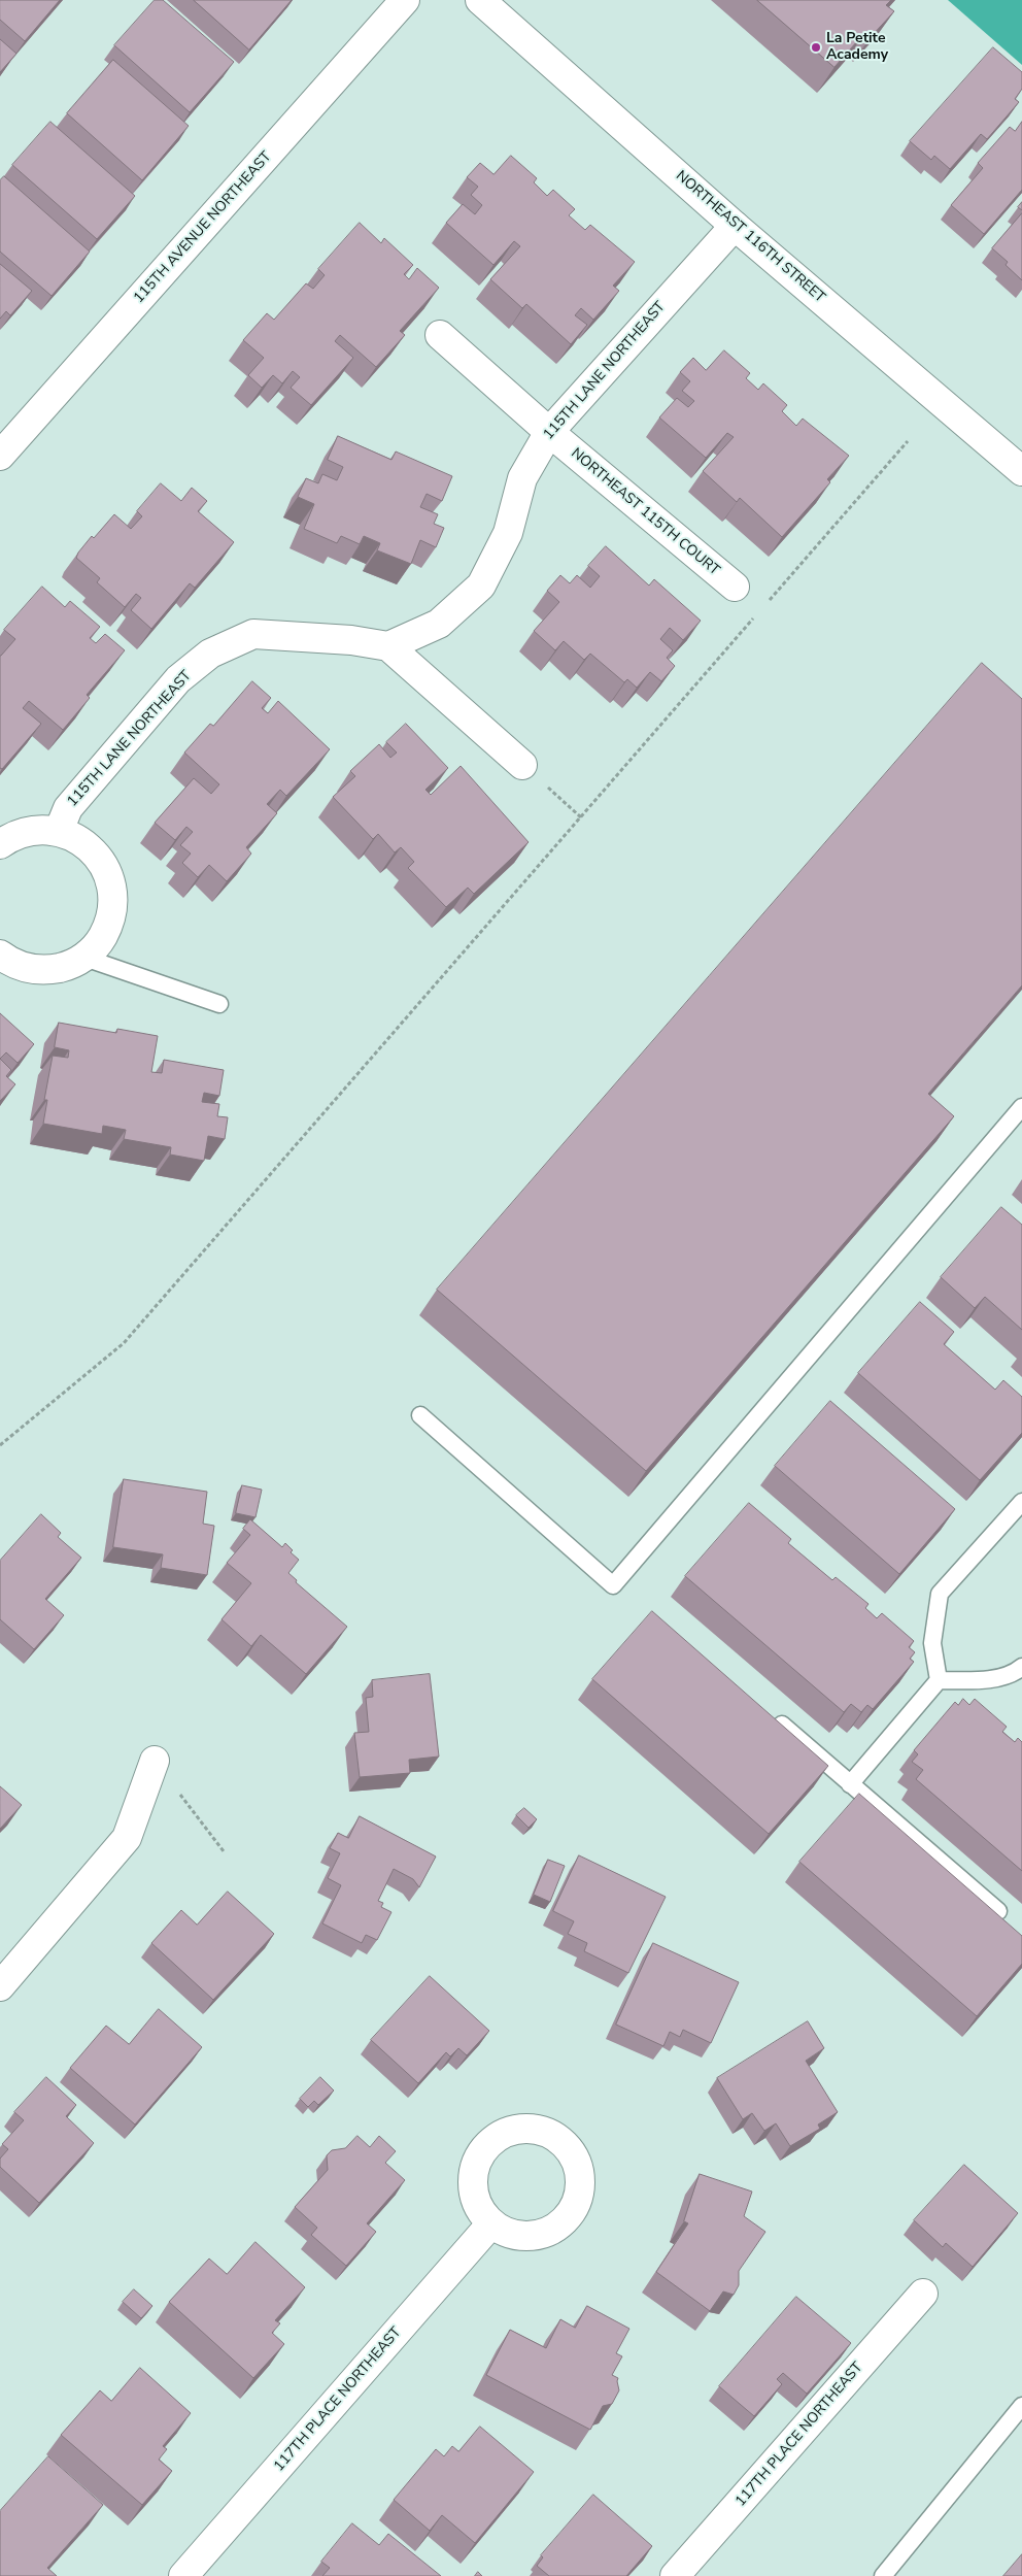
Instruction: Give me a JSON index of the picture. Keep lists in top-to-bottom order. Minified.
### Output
{"streets":{"street":["115TH AVENUE NORTHEAST","NORTHEAST 116TH STREET","115TH LANE NORTHEAST","NORTHEAST 115TH COURT","117TH PLACE NORTHEAST"]},"crossings":[["NORTHEAST 116TH STREET","115TH LANE NORTHEAST"],["115TH LANE NORTHEAST","NORTHEAST 115TH COURT"]],"places":["La Petite Academy"]}
